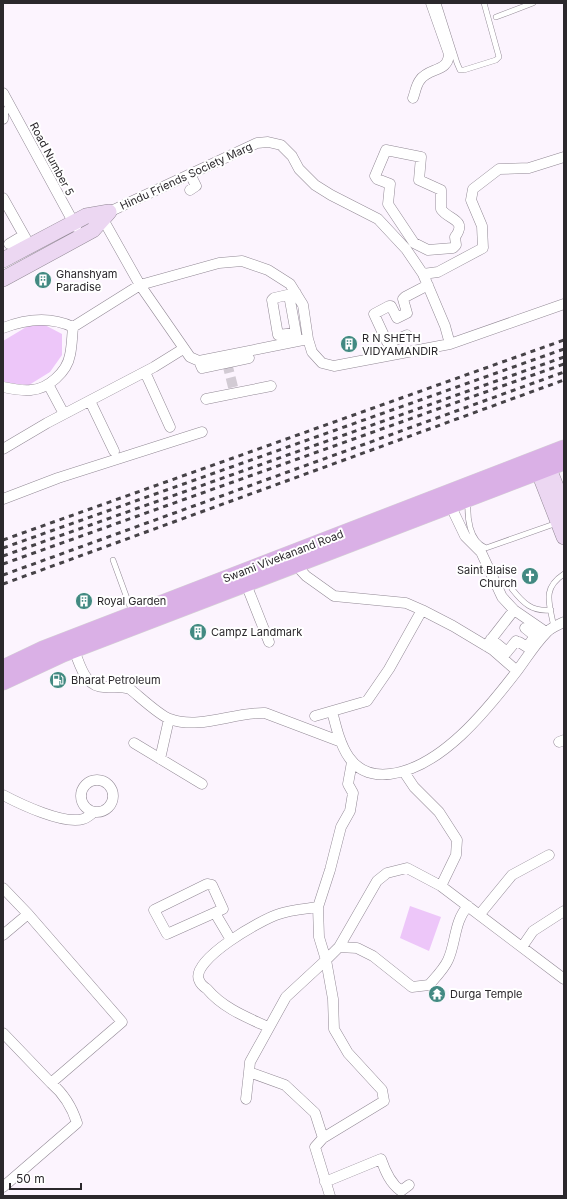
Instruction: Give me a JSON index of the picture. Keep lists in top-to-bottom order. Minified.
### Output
{"streets":{"main road":["Swami Vivekanand Road"],"street":["Road Number 5","Hindu Friends Society Marg"]},"crossings":[["Road Number 5","Hindu Friends Society Marg"]],"places":{"building":["Ghanshyam Paradise","R N SHETH VIDYAMANDIR","Royal Garden","Campz Landmark"],"church":["Saint Blaise Church"],"fuel station":["Bharat Petroleum"],"temple":["Durga Temple"]},"scale_bar":"50 m"}
